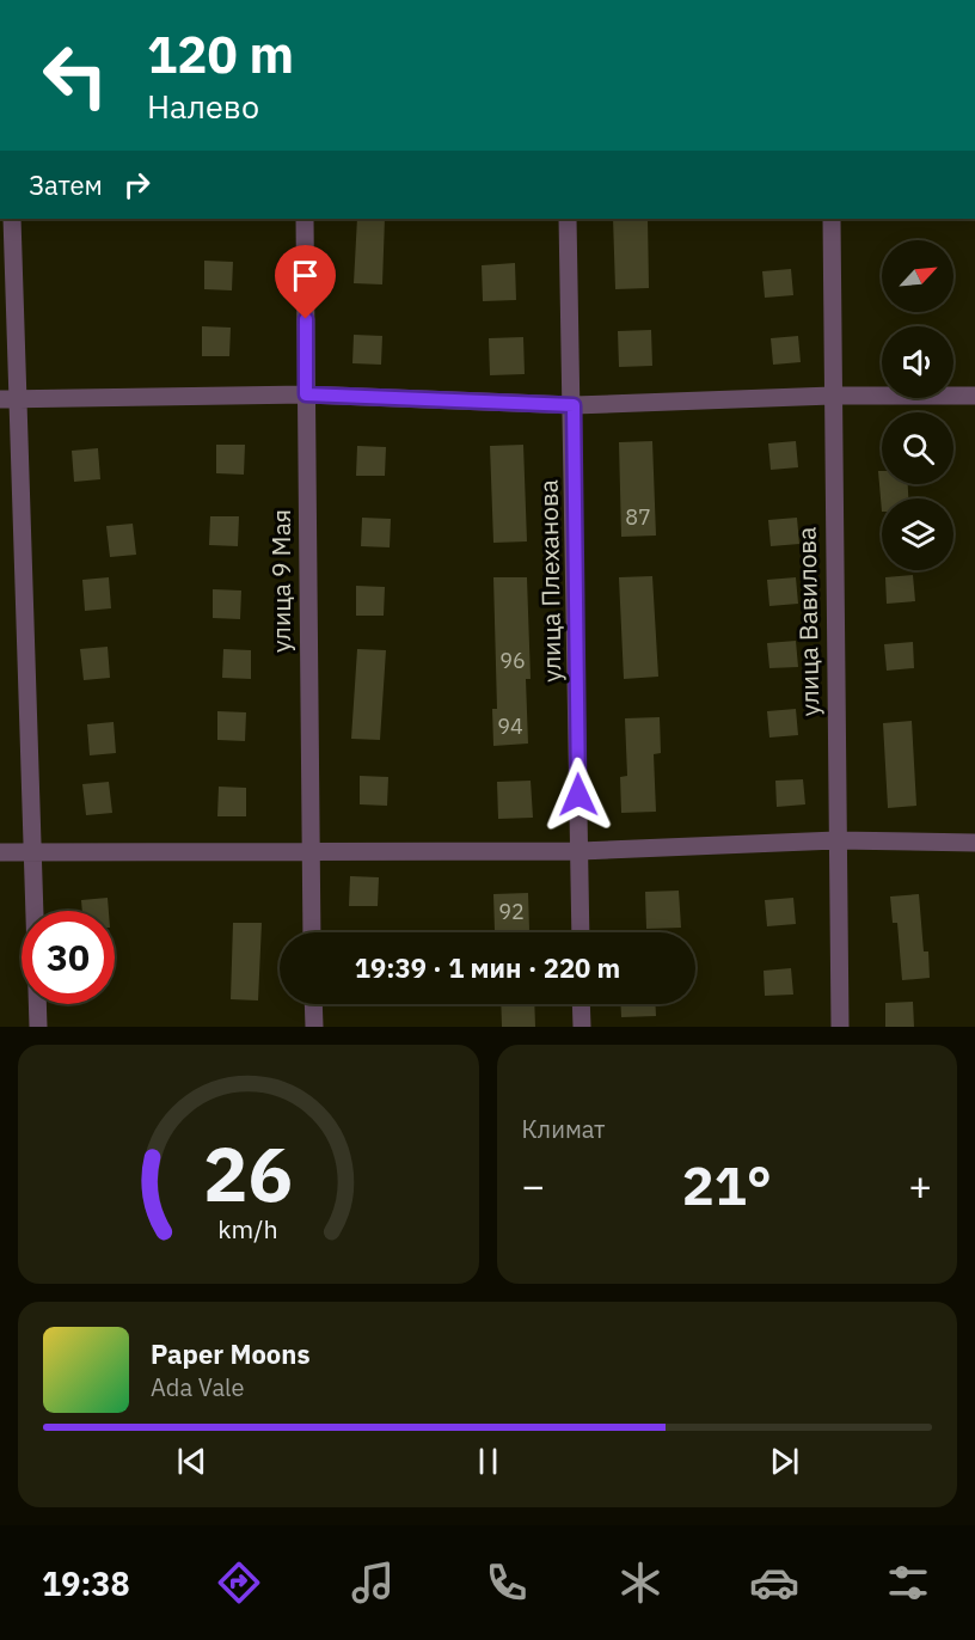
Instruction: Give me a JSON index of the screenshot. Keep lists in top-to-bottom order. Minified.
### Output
{"streets":{"street":["улица 9 Мая","улица Плеханова","улица Вавилова"]},"house_numbers":["87","96","94","92"],"north":"top right","page":{"turn":["120 m","Налево"],"then":"Затем","limit":"30","trip":"19:39 · 1 мин · 220 m","tile":"Климат","heat":["−","21°","+"],"song":["Paper Moons","Ada Vale"],"tabs":"19:38","gauge":["26","km/h"]}}
